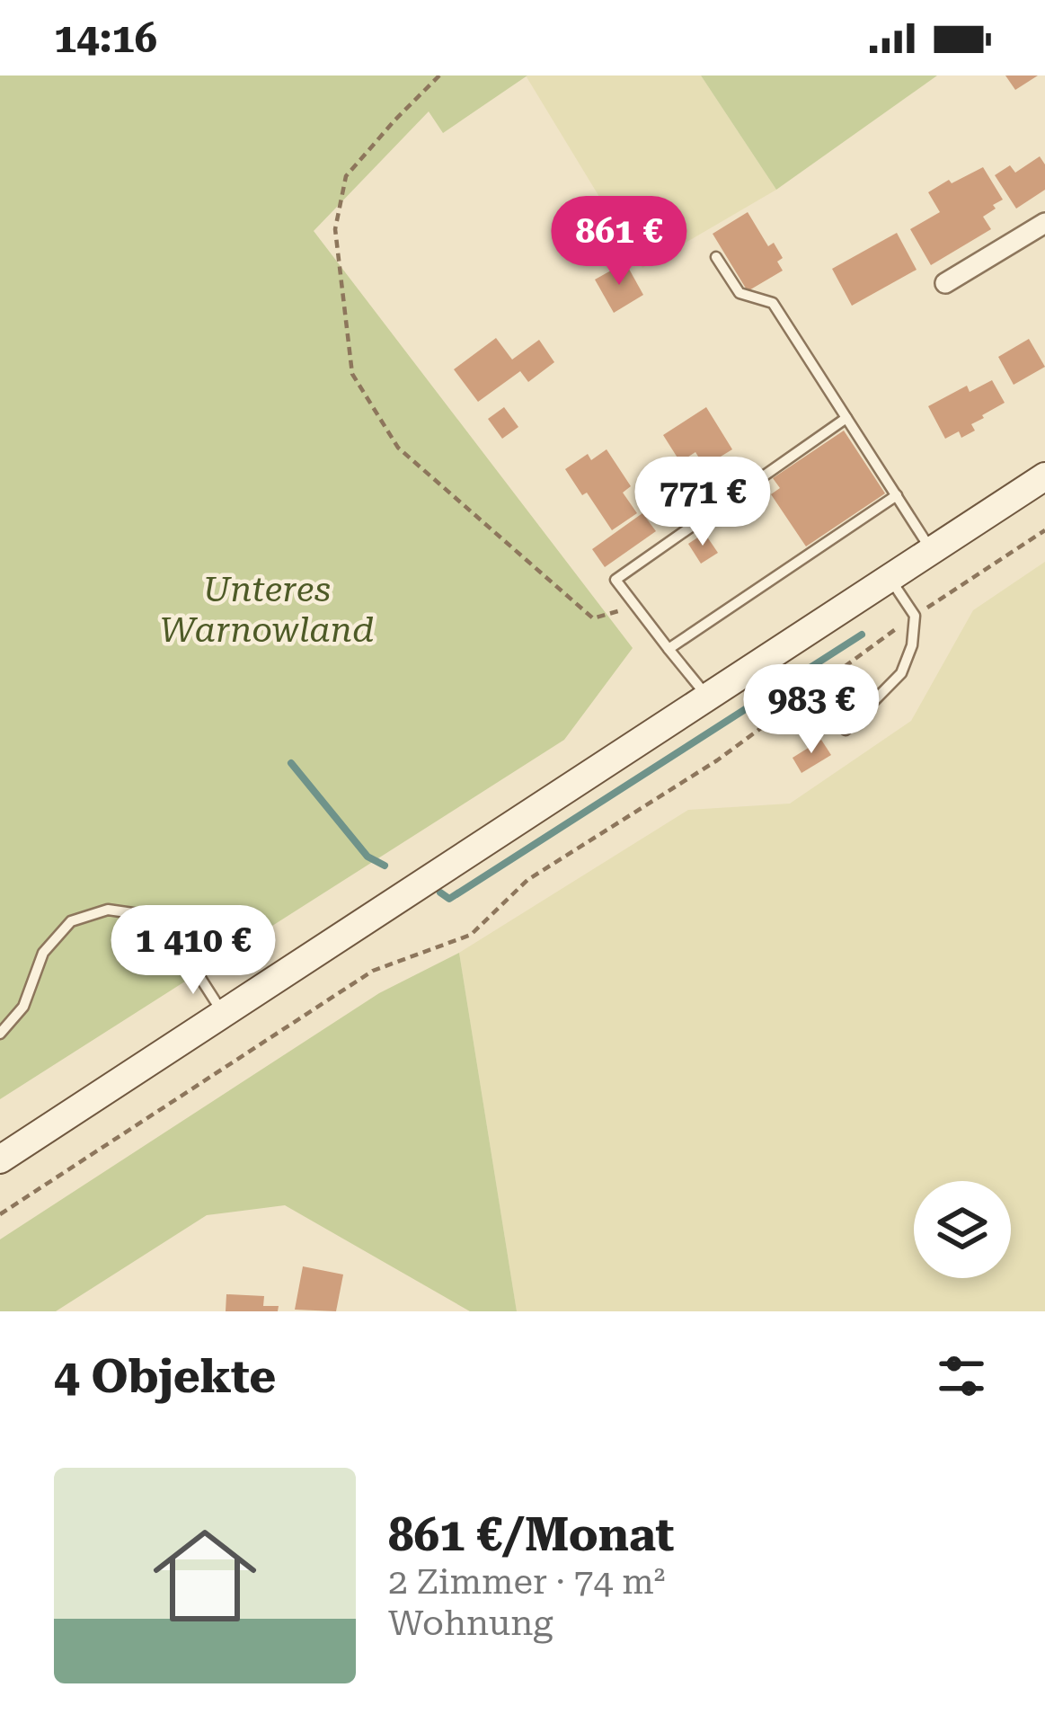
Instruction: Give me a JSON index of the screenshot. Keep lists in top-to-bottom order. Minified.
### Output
{"parks":["Unteres Warnowland"],"page":{"status":"14:16","price":["861 €","771 €","983 €","1 410 €"],"heading":"4 Objekte","list":[{"name":"861 €/Monat","note":"2 Zimmer · 74 m² · Wohnung"}]}}
